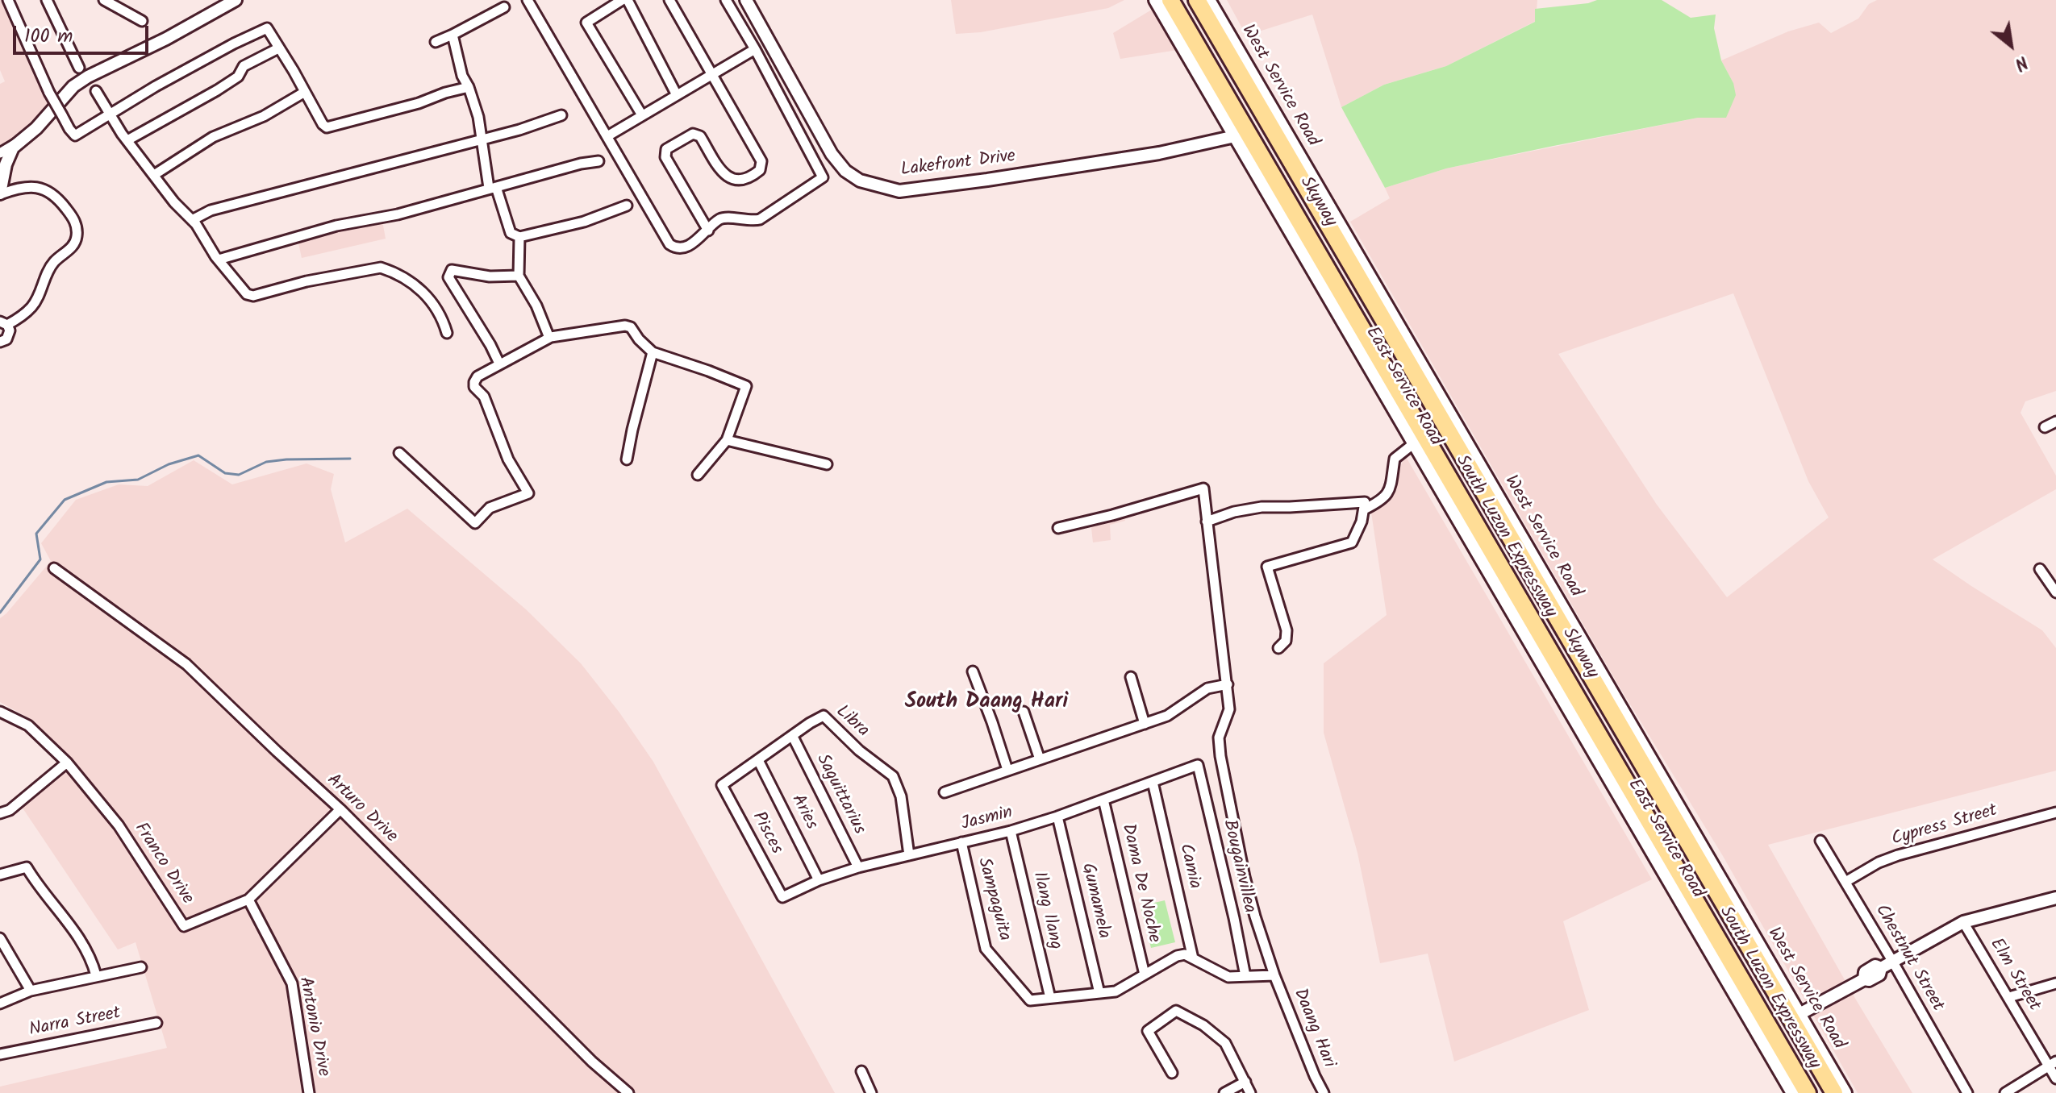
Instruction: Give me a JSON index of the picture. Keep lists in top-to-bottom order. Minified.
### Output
{"streets":{"highway":["Skyway","South Luzon Expressway"],"main road":["West Service Road","East Service Road"],"street":["Lakefront Drive","Libra","Saguittarius","Arturo Drive","Aries","Jasmin","Cypress Street","Pisces","Franco Drive","Camia","Bougainvillea","Dama De Noche","Sampaguita","Gumamela","Ilang Ilang","Chestnut Street","Elm Street","Narra Street","Antonio Drive","Daang Hari"]},"crossings":[["Lakefront Drive","East Service Road"],["Libra","Saguittarius"],["Libra","Aries"],["Libra","Jasmin"],["Libra","Pisces"],["Saguittarius","Jasmin"],["Arturo Drive","Franco Drive"],["Aries","Jasmin"],["Jasmin","Pisces"],["Jasmin","Camia"],["Jasmin","Bougainvillea"],["Jasmin","Dama De Noche"],["Jasmin","Sampaguita"],["Jasmin","Gumamela"],["Jasmin","Ilang Ilang"],["Cypress Street","Chestnut Street"],["Franco Drive","Antonio Drive"],["Camia","Sampaguita"],["Dama De Noche","Sampaguita"],["Sampaguita","Gumamela"],["Sampaguita","Ilang Ilang"]],"districts":["South Daang Hari"],"scale_bar":"100 m","north":"bottom right"}
